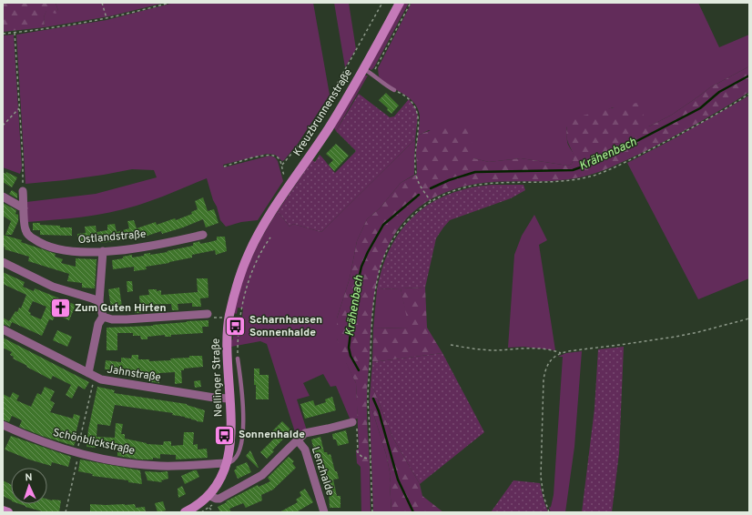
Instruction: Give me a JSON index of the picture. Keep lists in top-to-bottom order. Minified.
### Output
{"streets":{"main road":["Kreuzbrunnenstraße","Nellinger Straße"],"street":["Ostlandstraße","Jahnstraße","Schönblickstraße","Lenzhalde"]},"crossings":[["Kreuzbrunnenstraße","Nellinger Straße"],["Jahnstraße","Nellinger Straße"],["Nellinger Straße","Schönblickstraße"]],"water":["Krähenbach"],"places":{"church":["Zum Guten Hirten"],"bus stop":["Scharnhausen Sonnenhalde","Sonnenhalde"]},"north":"top"}
